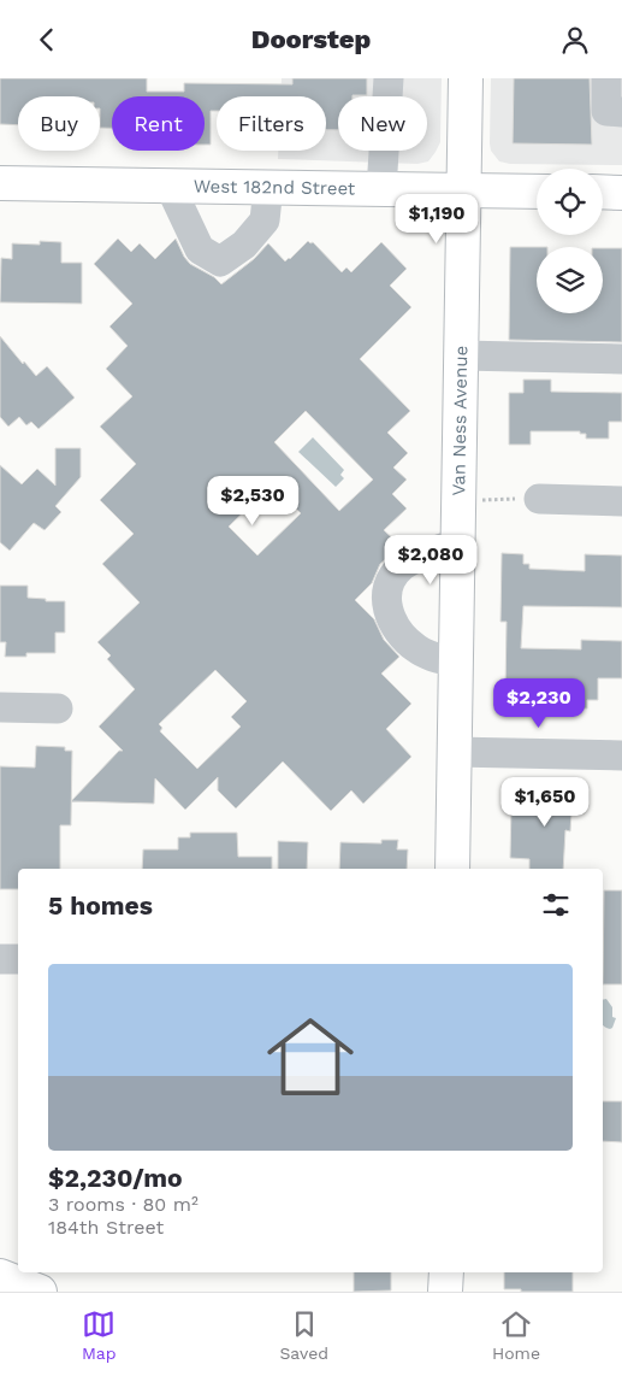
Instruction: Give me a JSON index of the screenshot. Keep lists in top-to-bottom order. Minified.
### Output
{"streets":{"main road":["West 182nd Street","Van Ness Avenue"]},"crossings":[["West 182nd Street","Van Ness Avenue"]],"page":{"header":"Doorstep","chip":["Buy","Rent","Filters","New"],"price":["$1,190","$2,530","$2,080","$2,230","$1,650"],"heading":"5 homes","list":[{"name":"$2,230/mo","note":"3 rooms · 80 m² · 184th Street"}],"tabs":["Map","Saved","Home"]}}
